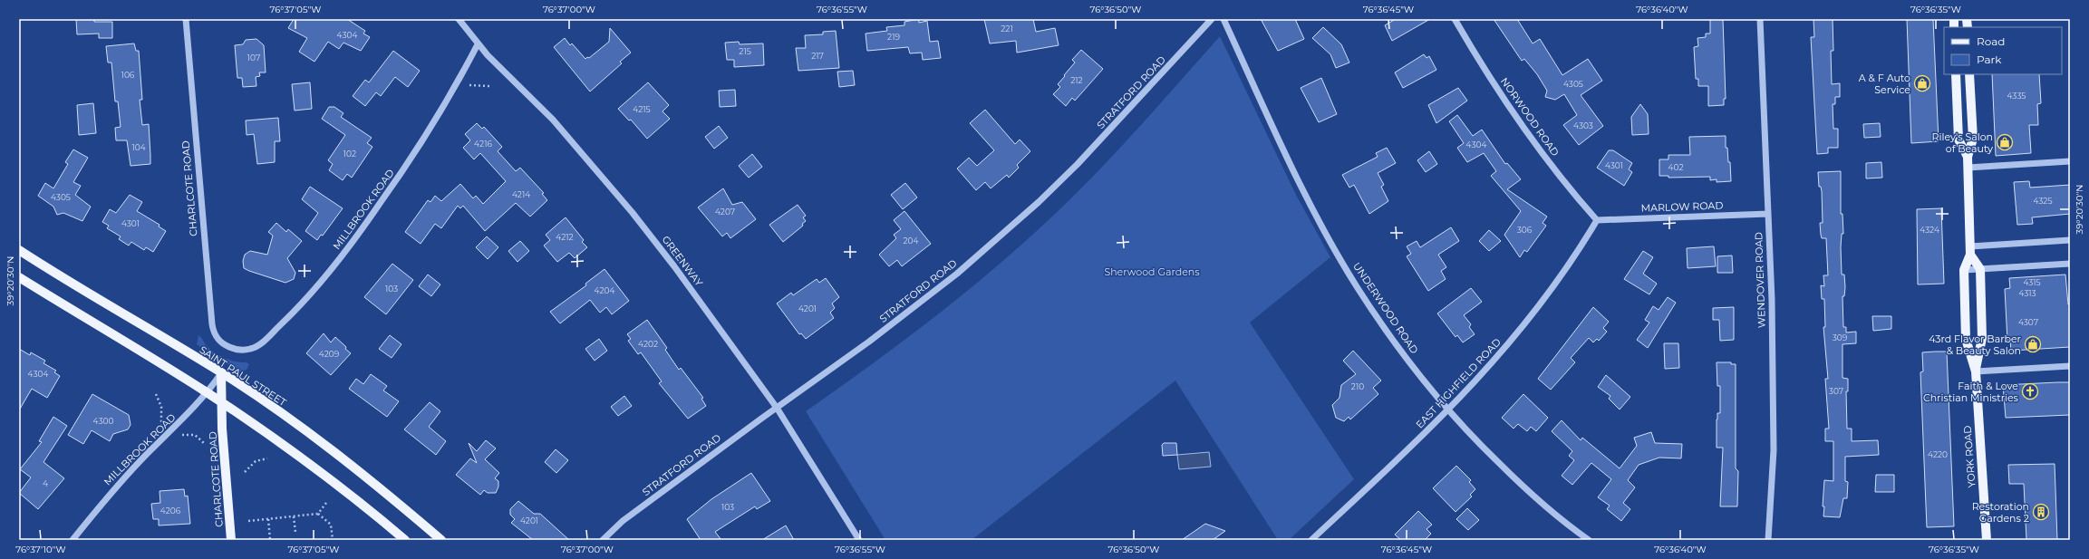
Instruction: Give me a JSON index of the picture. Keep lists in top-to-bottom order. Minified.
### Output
{"streets":{"main road":["CHARLCOTE ROAD","SAINT PAUL STREET","YORK ROAD"],"street":["STRATFORD ROAD","NORWOOD ROAD","MARLOW ROAD","MILLBROOK ROAD","GREENWAY","WENDOVER ROAD","UNDERWOOD ROAD","EAST HIGHFIELD ROAD"]},"crossings":[["STRATFORD ROAD","GREENWAY"],["NORWOOD ROAD","MARLOW ROAD"],["NORWOOD ROAD","EAST HIGHFIELD ROAD"],["CHARLCOTE ROAD","MILLBROOK ROAD"],["CHARLCOTE ROAD","SAINT PAUL STREET"],["MARLOW ROAD","WENDOVER ROAD"],["MARLOW ROAD","EAST HIGHFIELD ROAD"],["MILLBROOK ROAD","GREENWAY"],["MILLBROOK ROAD","SAINT PAUL STREET"],["UNDERWOOD ROAD","EAST HIGHFIELD ROAD"]],"parks":["Sherwood Gardens"],"places":{"shop":["A & F Auto Service","Riley's Salon of Beauty","43rd Flavor Barber & Beauty Salon"],"church":["Faith & Love Christian Ministries"],"building":["Restoration Gardens 2"]},"house_numbers":["221","4304","219","215","217","107","106","212","4305","4335","4215","4303","4216","4304","104","102","4301","402","4214","4305","4325","4207","4301","306","4324","4212","204","4315","103","4204","4313","4201","4307","309","4202","4209","4304","210","307","4300","4220","4","103","4206","4201"],"legend":["Road","Park"],"coordinates":["76°37'05\"W","76°37'00\"W","76°36'55\"W","76°36'50\"W","76°36'45\"W","76°36'40\"W","76°36'35\"W","39°20'30\"N","76°37'10\"W"]}
